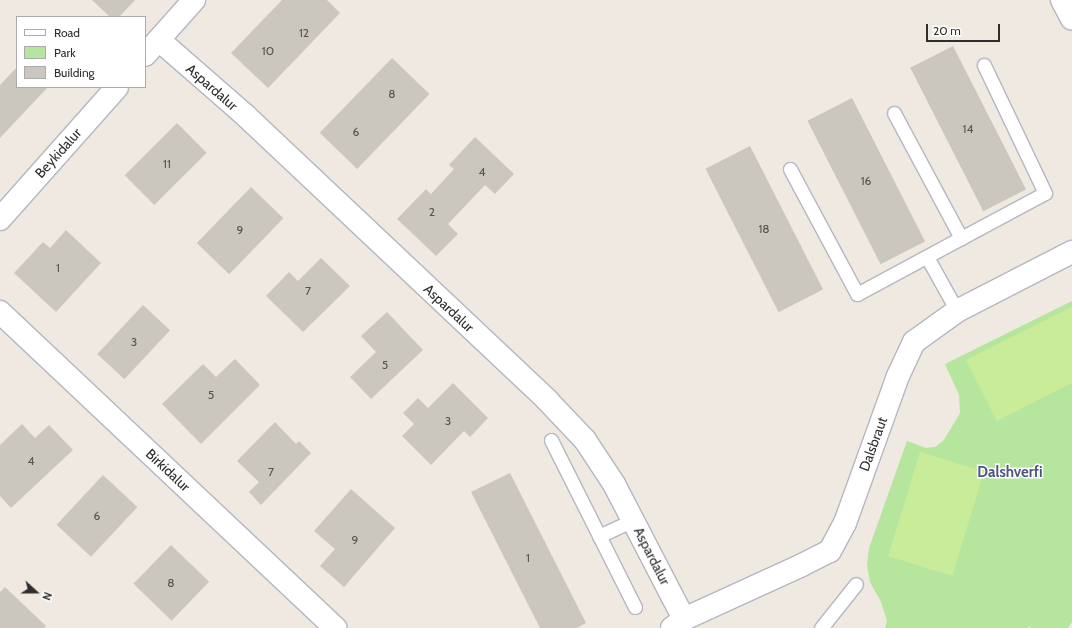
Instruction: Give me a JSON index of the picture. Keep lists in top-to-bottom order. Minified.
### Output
{"streets":{"street":["Aspardalur","Beykidalur","Dalsbraut","Birkidalur"]},"crossings":[["Aspardalur","Dalsbraut"]],"districts":["Dalshverfi"],"house_numbers":["12","10","8","14","6","11","4","16","2","18","9","1","7","3","5","5","3","4","7","6","9","1","8"],"legend":["Road","Park","Building"],"scale_bar":"20 m","north":"right"}
